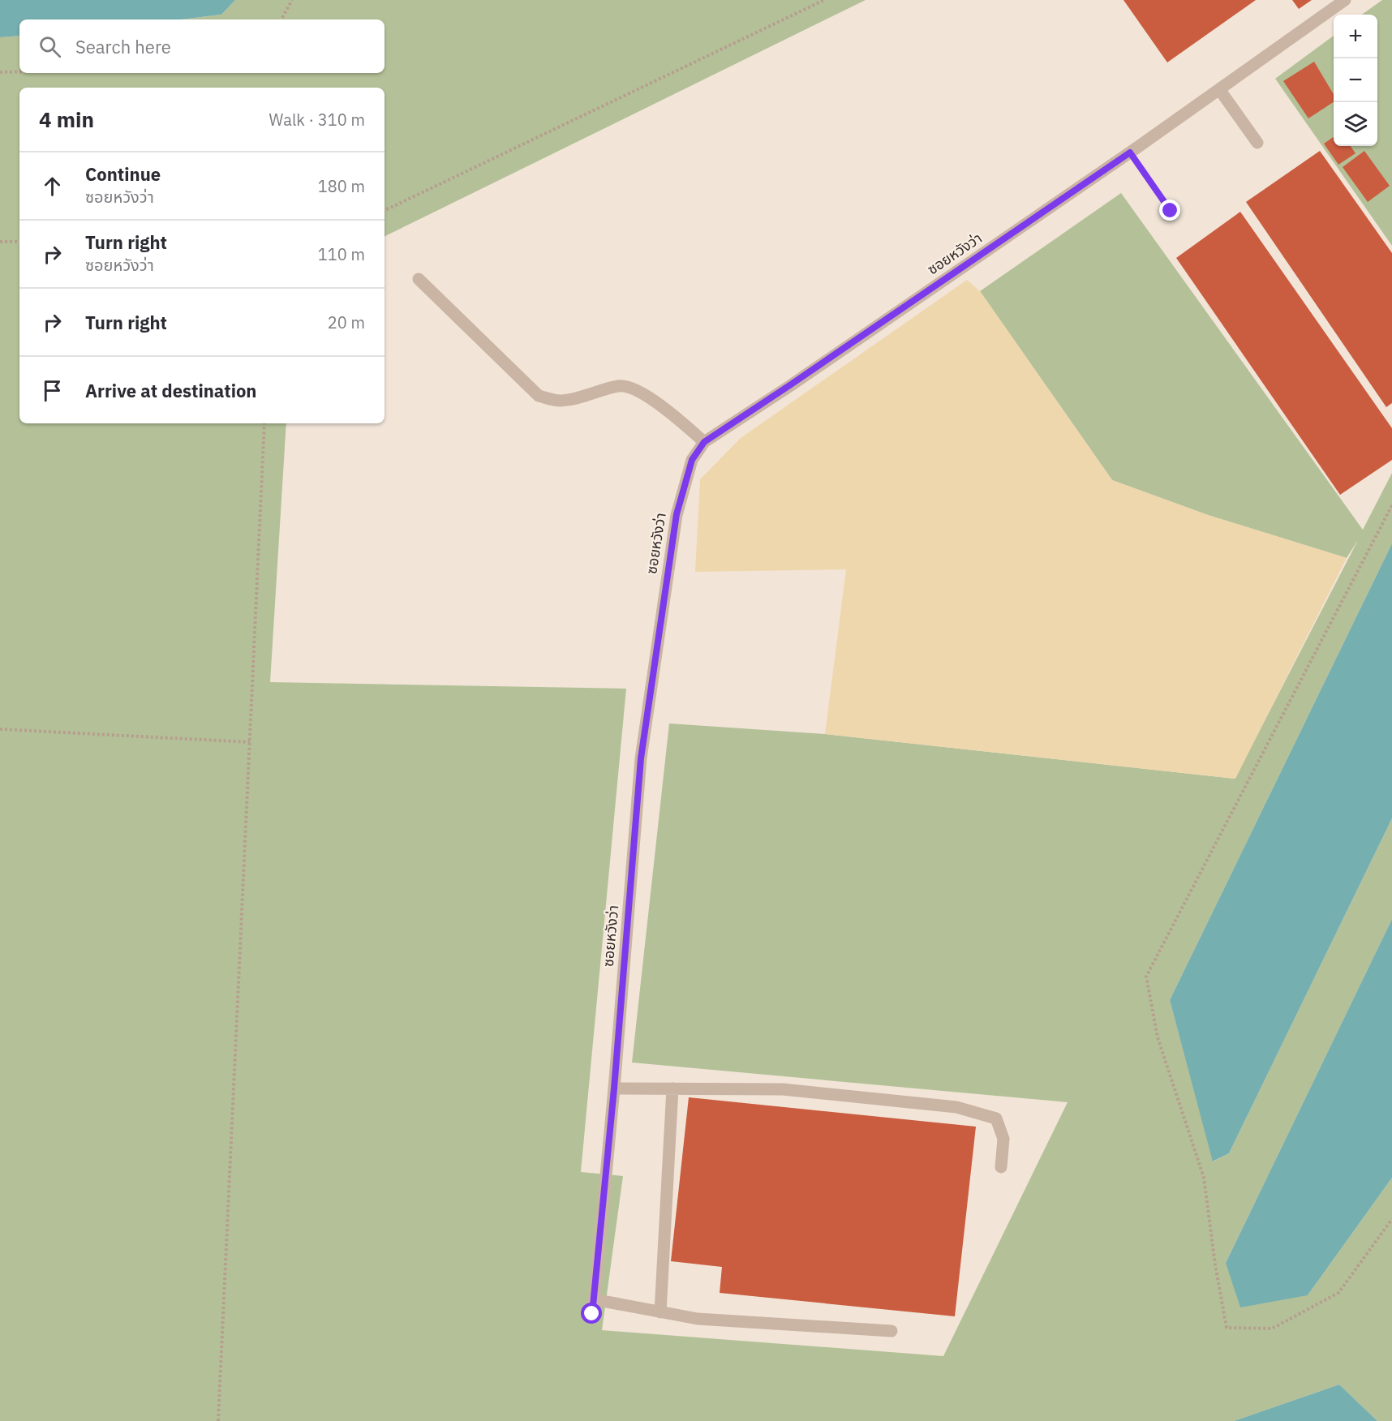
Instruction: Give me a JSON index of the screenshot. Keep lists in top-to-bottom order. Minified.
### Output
{"streets":{"street":["ซอยหวังว่า"]},"page":{"map_buttons":["+","−"],"search":"Search here","heading":["4 min","Walk · 310 m"],"list":[["Continue","ซอยหวังว่า","180 m"],["Turn right","ซอยหวังว่า","110 m"],["Turn right","20 m"],"Arrive at destination"]}}
